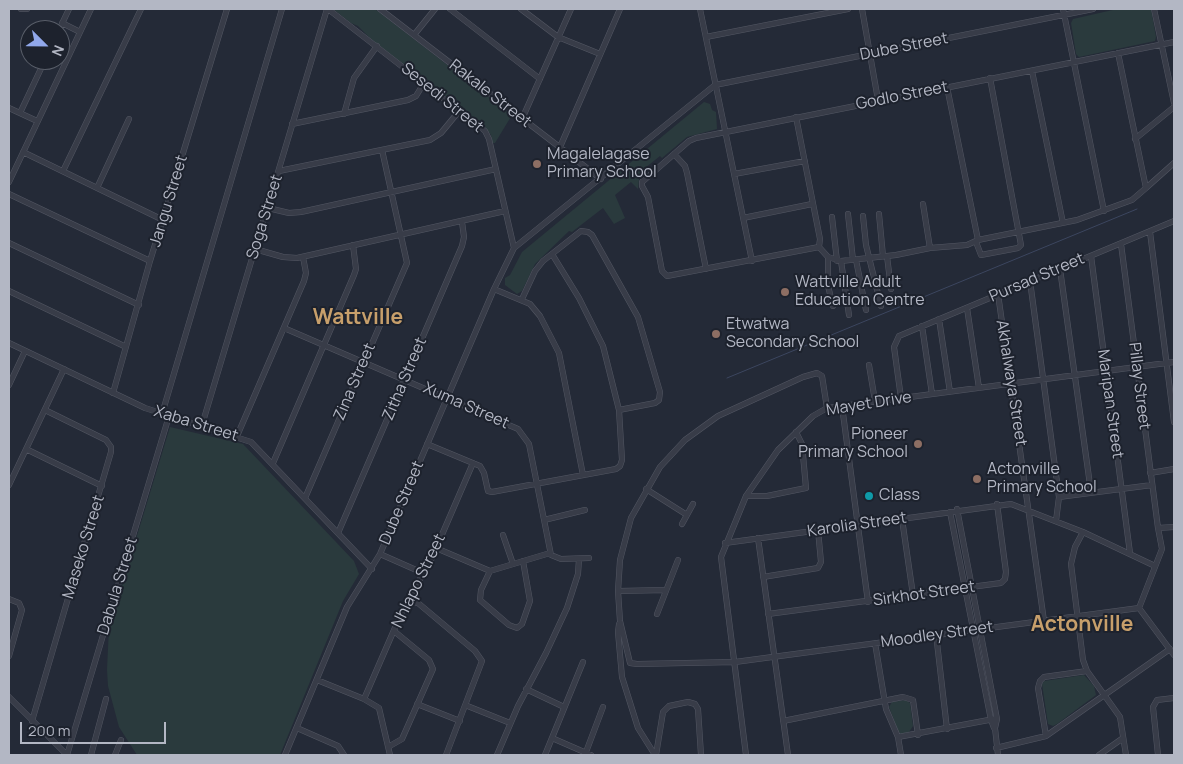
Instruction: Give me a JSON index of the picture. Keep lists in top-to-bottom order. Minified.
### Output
{"streets":{"street":["Dube Street","Rakale Street","Godlo Street","Sesedi Street","Jangu Street","Soga Street","Pursad Street","Zitha Street","Zina Street","Akhalwaya Street","Pillay Street","Mayet Drive","Maripan Street","Xuma Street","Xaba Street","Karolia Street","Maseko Street","Nhlapo Street","Dabula Street","Sirkhot Street","Moodley Street"]},"crossings":[["Dube Street","Sesedi Street"],["Dube Street","Xuma Street"],["Dube Street","Xaba Street"],["Sesedi Street","Soga Street"],["Jangu Street","Xaba Street"],["Soga Street","Xaba Street"],["Pursad Street","Akhalwaya Street"],["Pursad Street","Pillay Street"],["Pursad Street","Mayet Drive"],["Pursad Street","Maripan Street"],["Zitha Street","Xuma Street"],["Zitha Street","Xaba Street"],["Zina Street","Xuma Street"],["Zina Street","Xaba Street"],["Akhalwaya Street","Mayet Drive"],["Akhalwaya Street","Karolia Street"],["Akhalwaya Street","Moodley Street"],["Pillay Street","Mayet Drive"],["Pillay Street","Karolia Street"],["Pillay Street","Moodley Street"],["Mayet Drive","Maripan Street"],["Mayet Drive","Karolia Street"],["Mayet Drive","Moodley Street"],["Maripan Street","Karolia Street"],["Xaba Street","Dabula Street"],["Karolia Street","Sirkhot Street"]],"districts":["Wattville","Actonville"],"places":["Magalelagase Primary School","Wattville Adult Education Centre","Etwatwa Secondary School","Pioneer Primary School","Actonville Primary School","Class"],"scale_bar":"200 m","north":"bottom right"}
